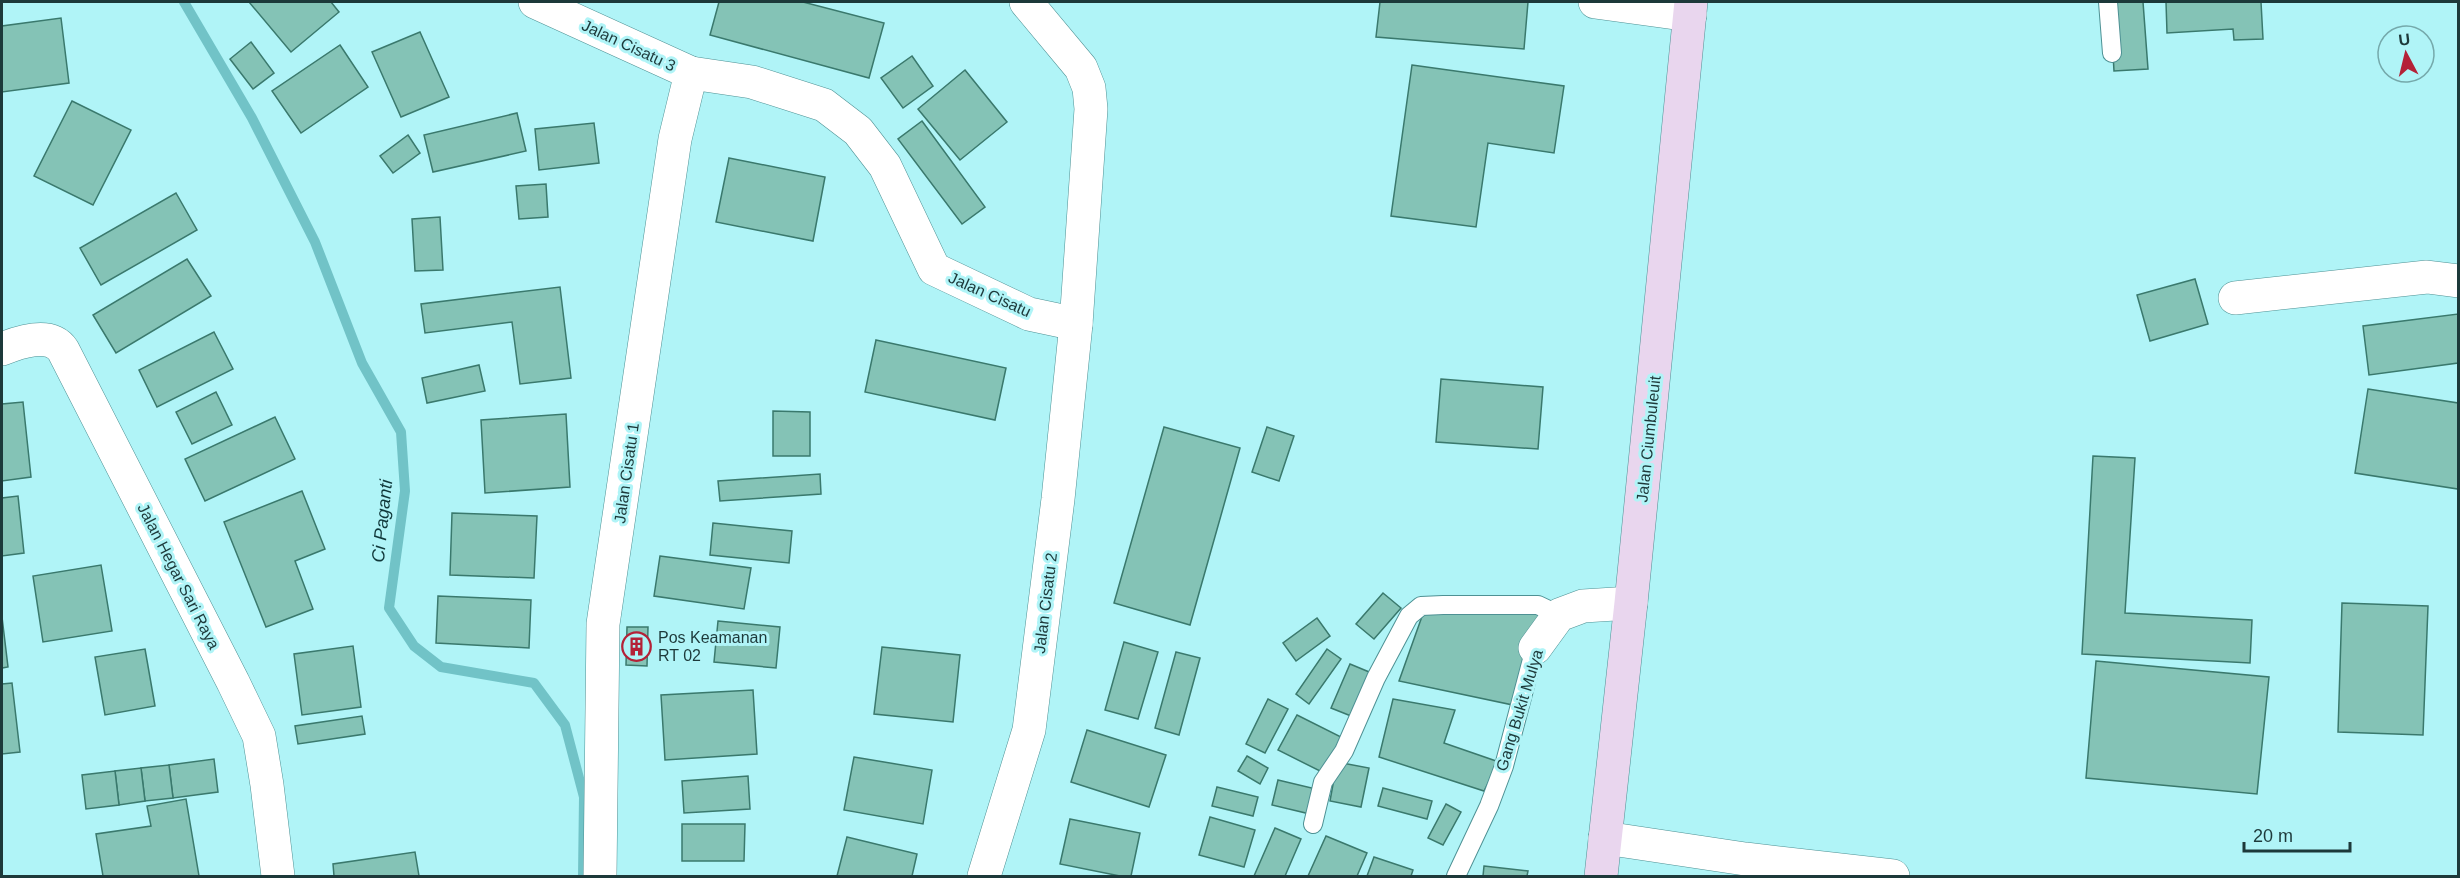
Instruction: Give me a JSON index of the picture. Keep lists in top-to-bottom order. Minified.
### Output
{"streets":{"main road":["Jalan Ciumbuleuit"],"street":["Jalan Cisatu 3","Jalan Cisatu","Jalan Cisatu 1","Jalan Hegar Sari Raya","Jalan Cisatu 2","Gang Bukit Mulya"]},"crossings":[["Jalan Cisatu 3","Jalan Cisatu"],["Jalan Cisatu 3","Jalan Cisatu 1"],["Jalan Cisatu","Jalan Cisatu 1"],["Jalan Cisatu","Jalan Cisatu 2"]],"water":["Ci Paganti"],"places":{"building":["Pos Keamanan RT 02"]},"scale_bar":"20 m","north":"top"}
